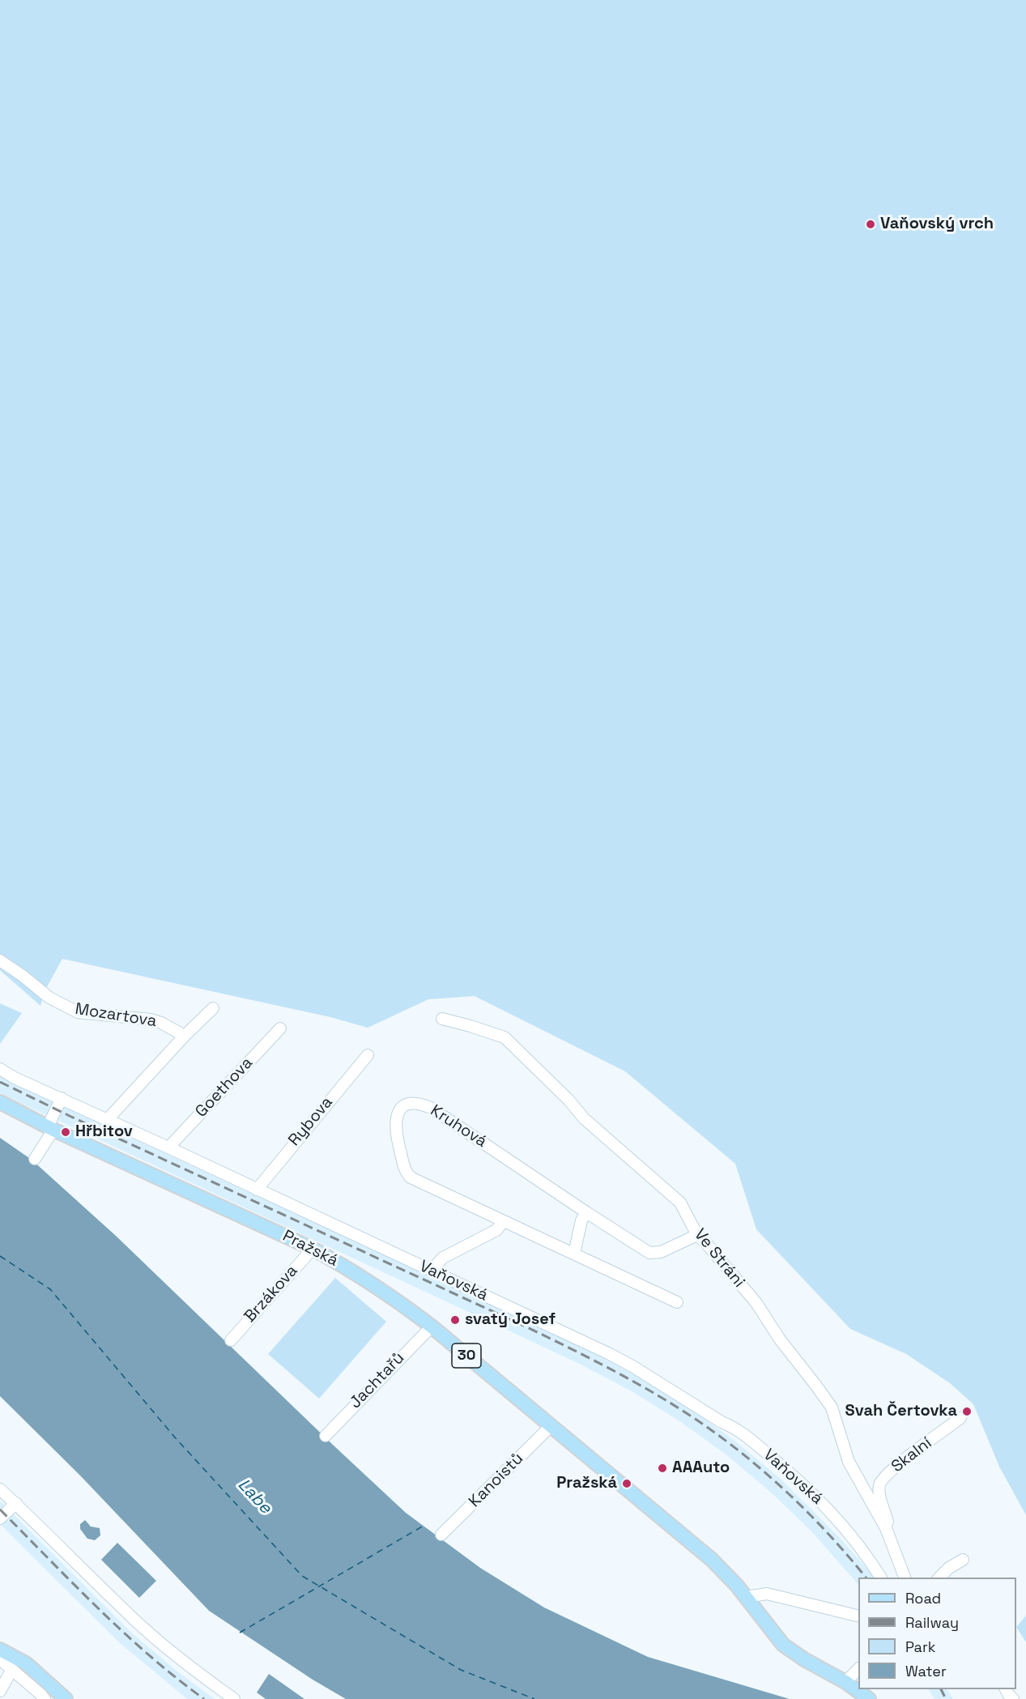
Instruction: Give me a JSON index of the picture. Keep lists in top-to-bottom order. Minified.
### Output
{"streets":{"main road":["Pražská","30"],"street":["Mozartova","Goethova","Rybova","Kruhová","Ve Stráni","Vaňovská","Brzákova","Jachtařů","Skalní","Kanoistů"]},"crossings":[["Goethova","Vaňovská"],["Rybova","Vaňovská"],["Kruhová","Ve Stráni"],["Pražská","Brzákova"],["Pražská","Jachtařů"],["Pražská","Kanoistů"],["Ve Stráni","Skalní"]],"water":["Labe"],"places":["Vaňovský vrch","Hřbitov","svatý Josef","Svah Čertovka","AAAuto","Pražská"],"legend":["Road","Railway","Park","Water"]}
